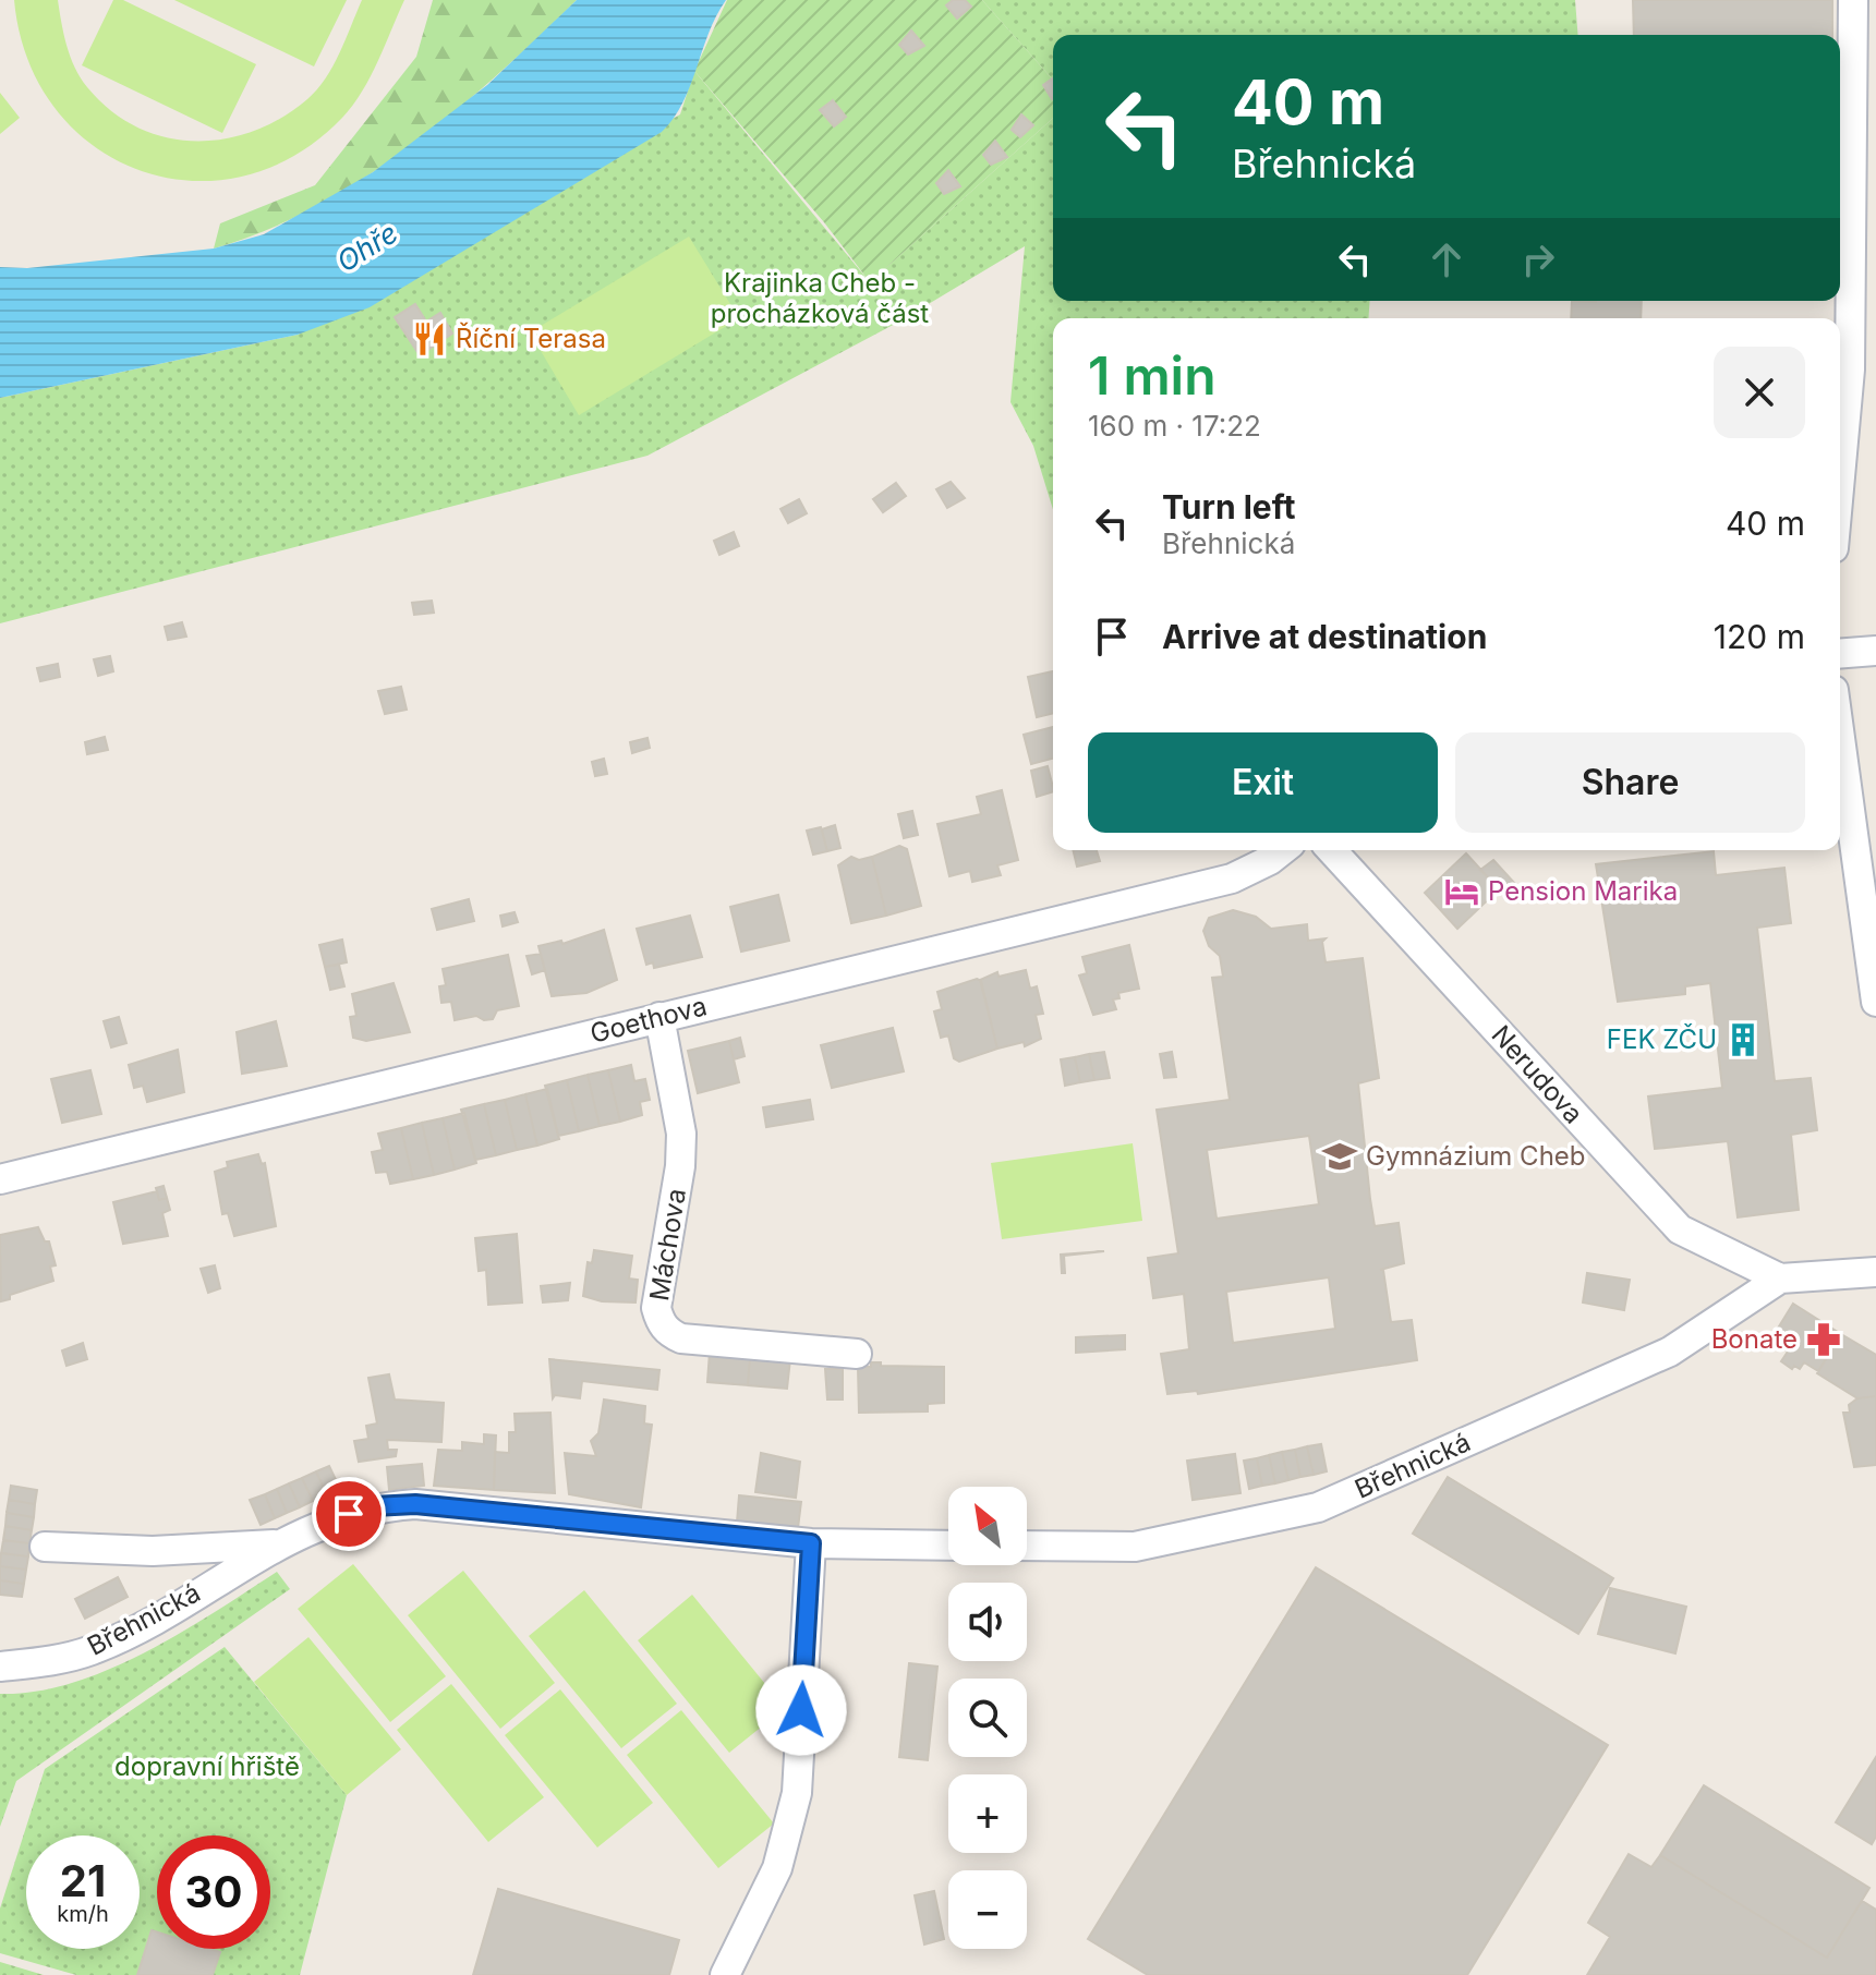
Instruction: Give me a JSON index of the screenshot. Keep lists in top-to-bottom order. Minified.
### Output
{"streets":{"street":["Goethova","Nerudova","Máchova","Břehnická"]},"crossings":[["Goethova","Máchova"],["Nerudova","Břehnická"]],"water":["Ohře"],"parks":["Krajinka Cheb - procházková část","dopravní hřiště"],"places":{"restaurant":["Říční Terasa"],"hotel":["Pension Marika"],"building":["FEK ZČU"],"school or university":["Gymnázium Cheb"],"pharmacy":["Bonate"]},"north":"top left","page":{"turn":["40 m","Břehnická"],"heading":["1 min","160 m · 17:22"],"list":[{"name":"Turn left","note":"Břehnická","value":"40 m"},{"name":"Arrive at destination","value":"120 m"}],"buttons":["Exit","Share"],"map_buttons":["+","−"],"speed":"21 km/h","limit":"30"}}
